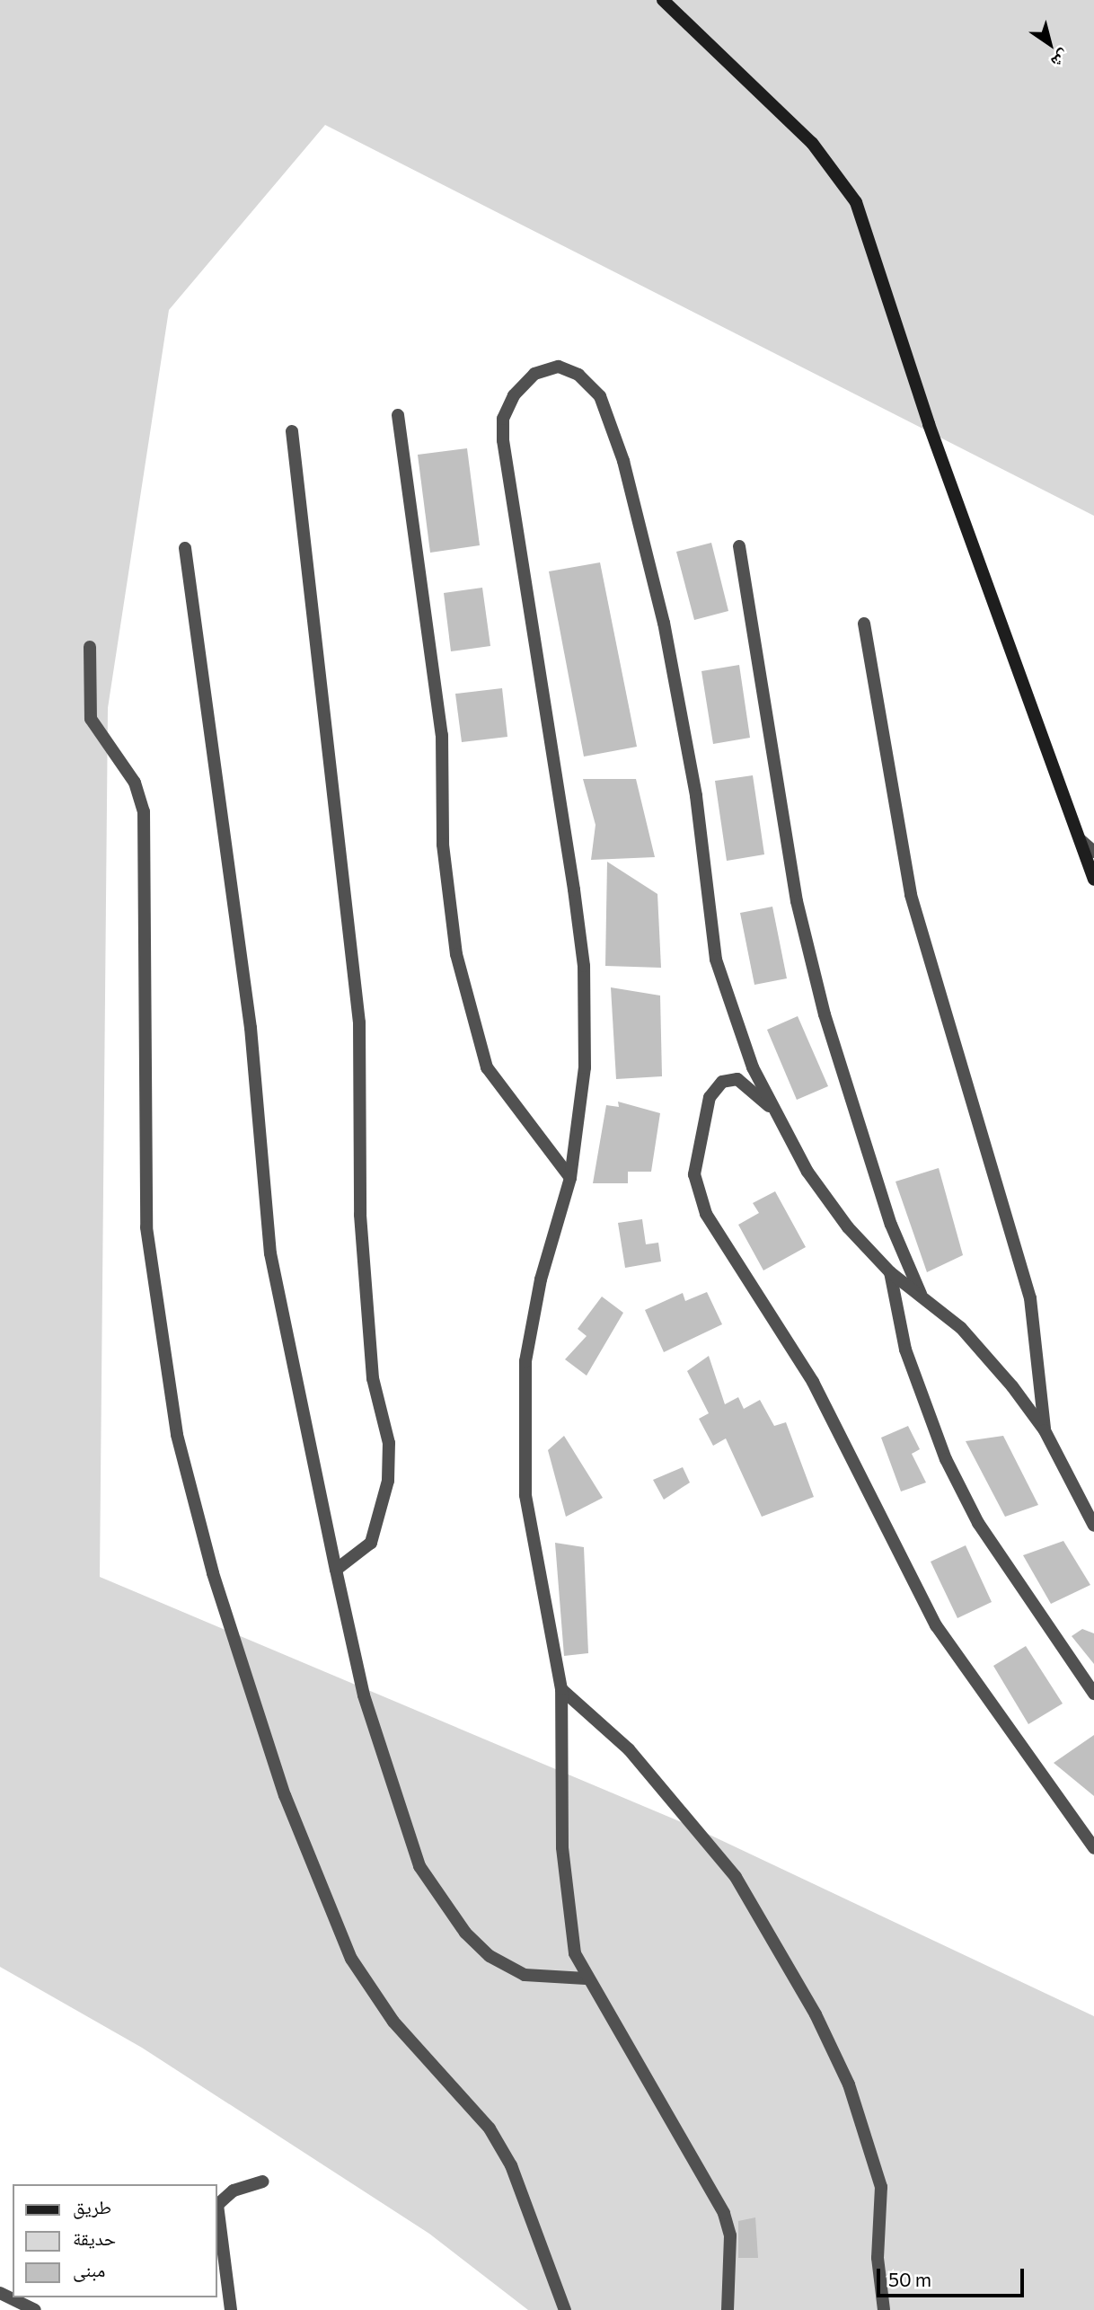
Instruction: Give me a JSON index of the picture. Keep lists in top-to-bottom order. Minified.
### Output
{"legend":["طريق","حديقة","مبنى"],"scale_bar":"50 m","north":"bottom right"}
